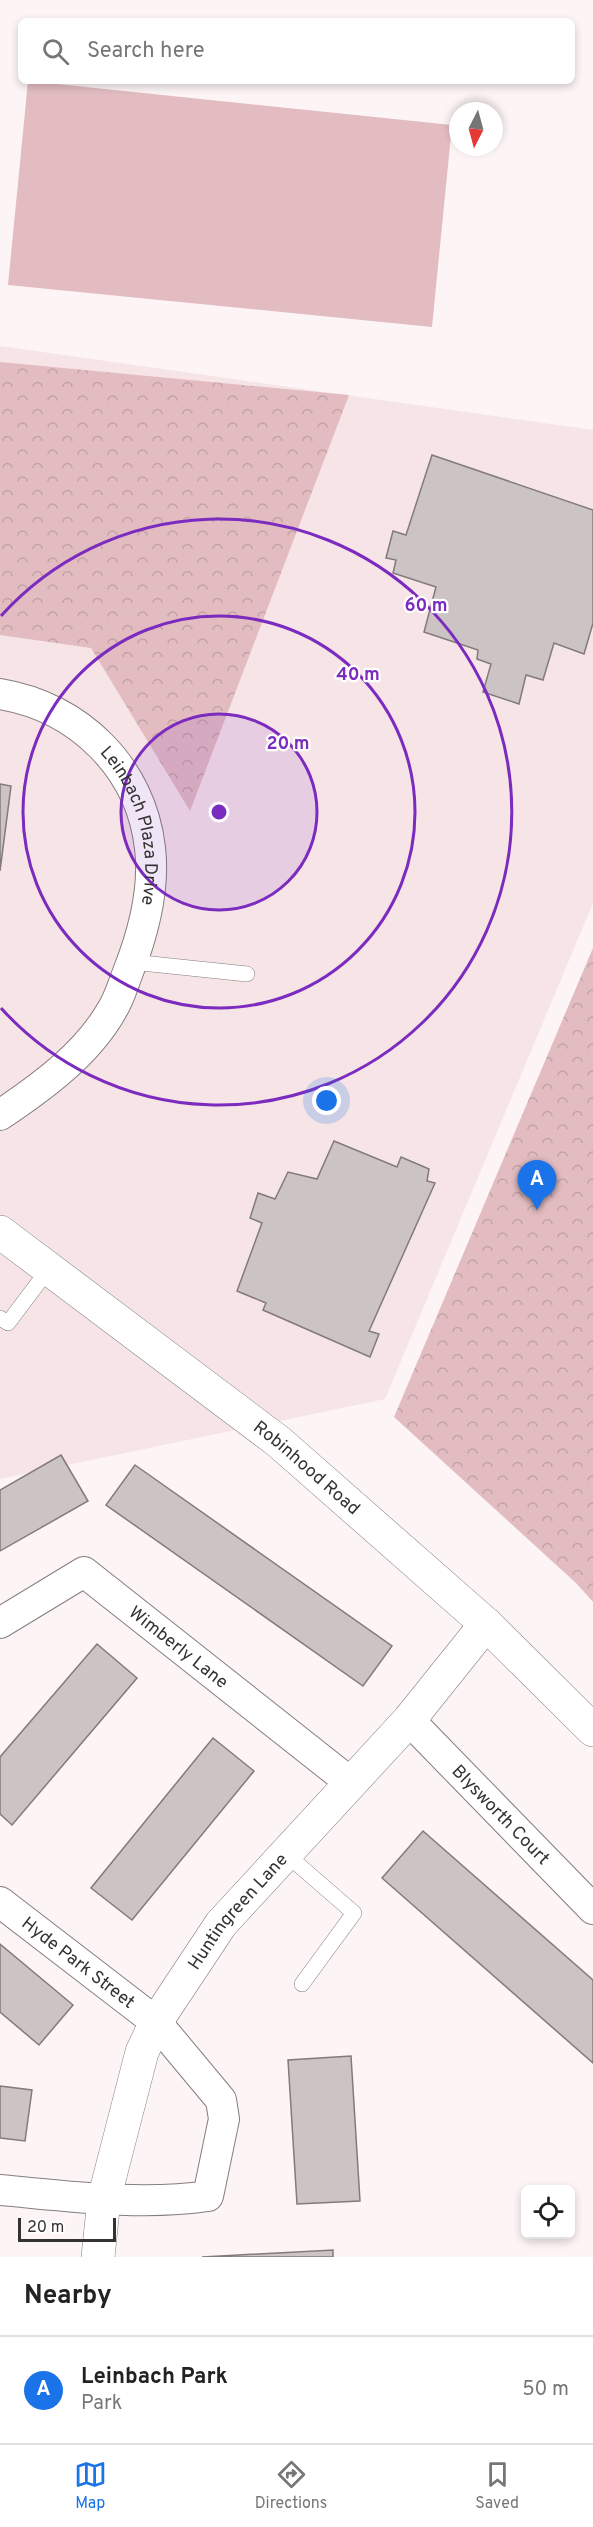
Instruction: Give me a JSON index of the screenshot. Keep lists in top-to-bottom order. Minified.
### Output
{"streets":{"street":["Leinbach Plaza Drive","Robinhood Road","Wimberly Lane","Blysworth Court","Huntingreen Lane","Hyde Park Street"]},"crossings":[["Robinhood Road","Huntingreen Lane"],["Wimberly Lane","Huntingreen Lane"],["Blysworth Court","Huntingreen Lane"],["Huntingreen Lane","Hyde Park Street"]],"scale_bar":"20 m","north":"bottom","page":{"search":"Search here","pins":"A","scale":"20 m","heading":"Nearby","list":[{"mark":"A","name":"Leinbach Park","note":"Park","value":"50 m"}],"nav":["Map","Directions","Saved"]},"rings":["60 m","40 m","20 m"]}
